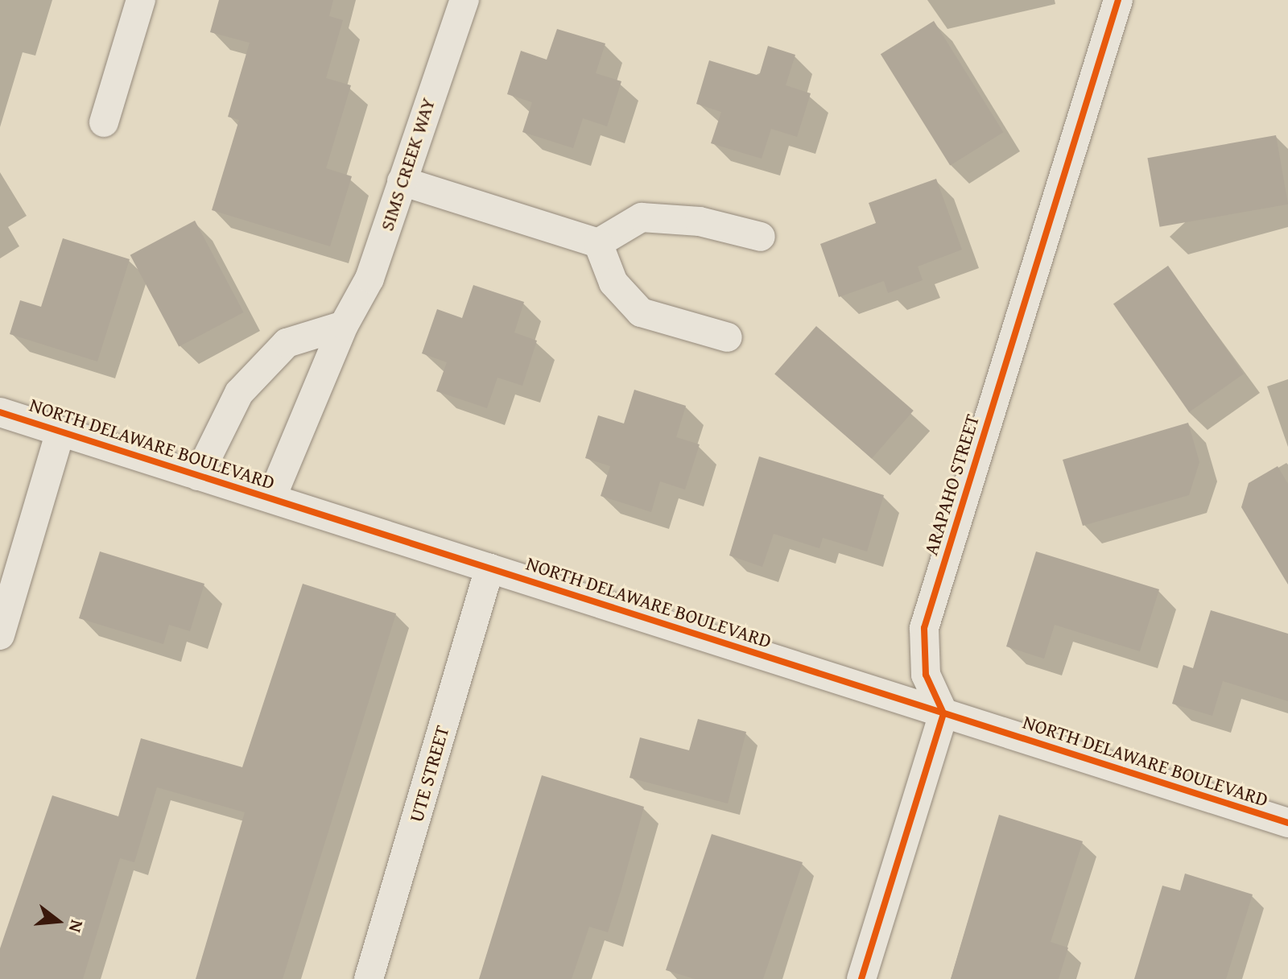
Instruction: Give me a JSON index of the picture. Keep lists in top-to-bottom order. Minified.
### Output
{"streets":{"street":["SIMS CREEK WAY","NORTH DELAWARE BOULEVARD","ARAPAHO STREET","UTE STREET"]},"crossings":[["SIMS CREEK WAY","NORTH DELAWARE BOULEVARD"],["NORTH DELAWARE BOULEVARD","ARAPAHO STREET"],["NORTH DELAWARE BOULEVARD","UTE STREET"]],"north":"right"}
